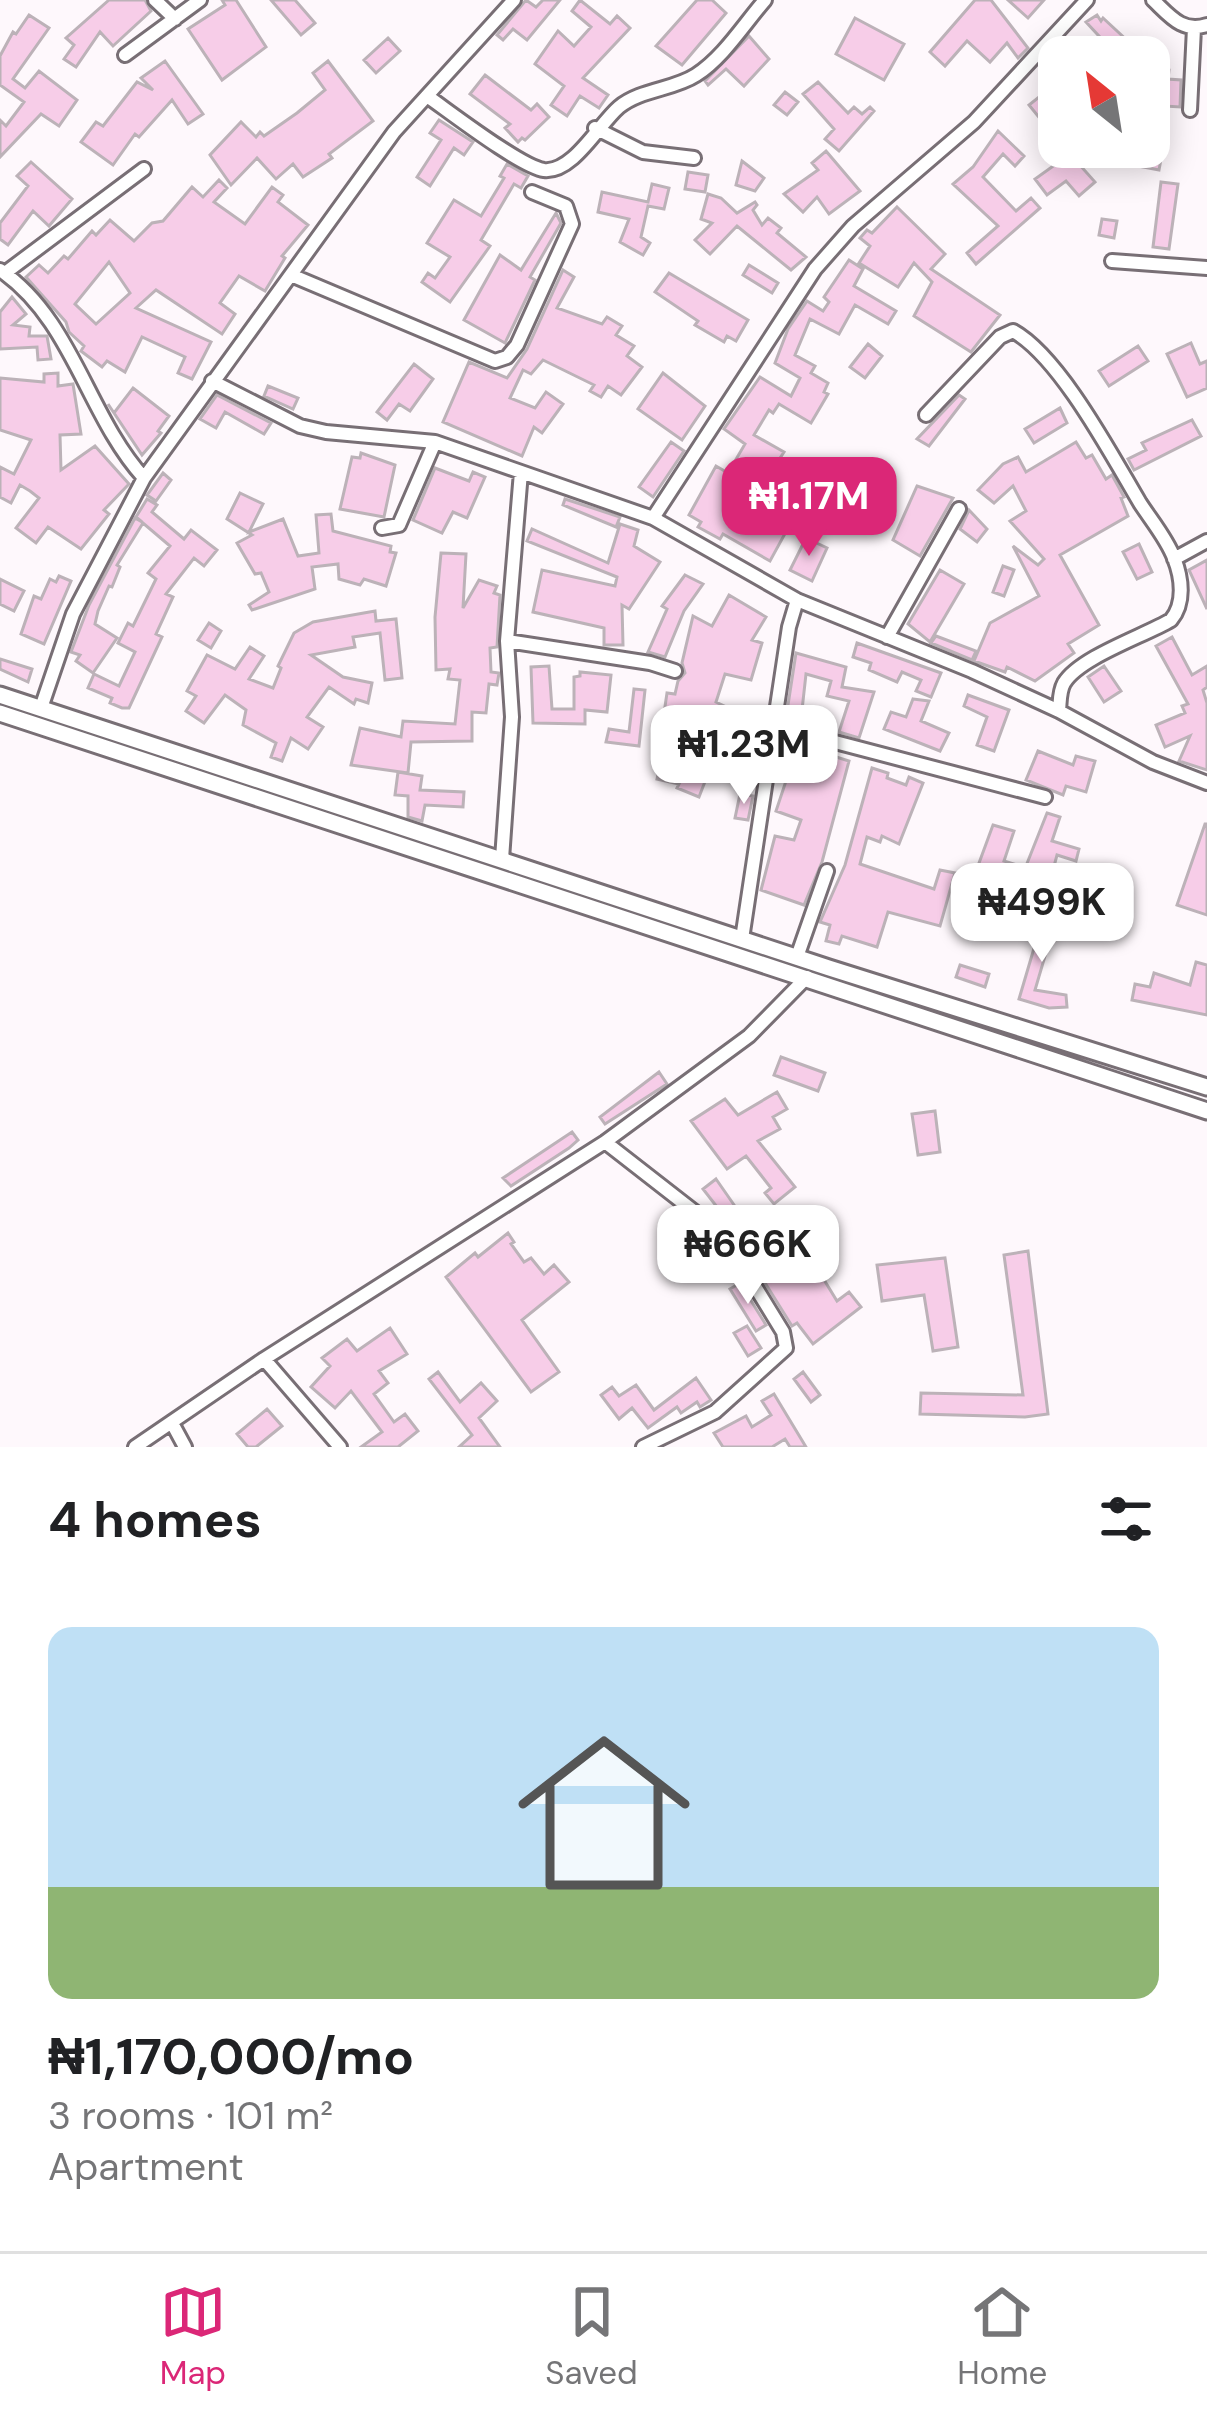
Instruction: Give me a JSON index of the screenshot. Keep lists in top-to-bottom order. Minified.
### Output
{"north":"top left","page":{"price":["₦1.17M","₦1.23M","₦499K","₦666K"],"heading":"4 homes","list":[{"name":"₦1,170,000/mo","note":"3 rooms · 101 m² · Apartment"}],"tabs":["Map","Saved","Home"]}}
